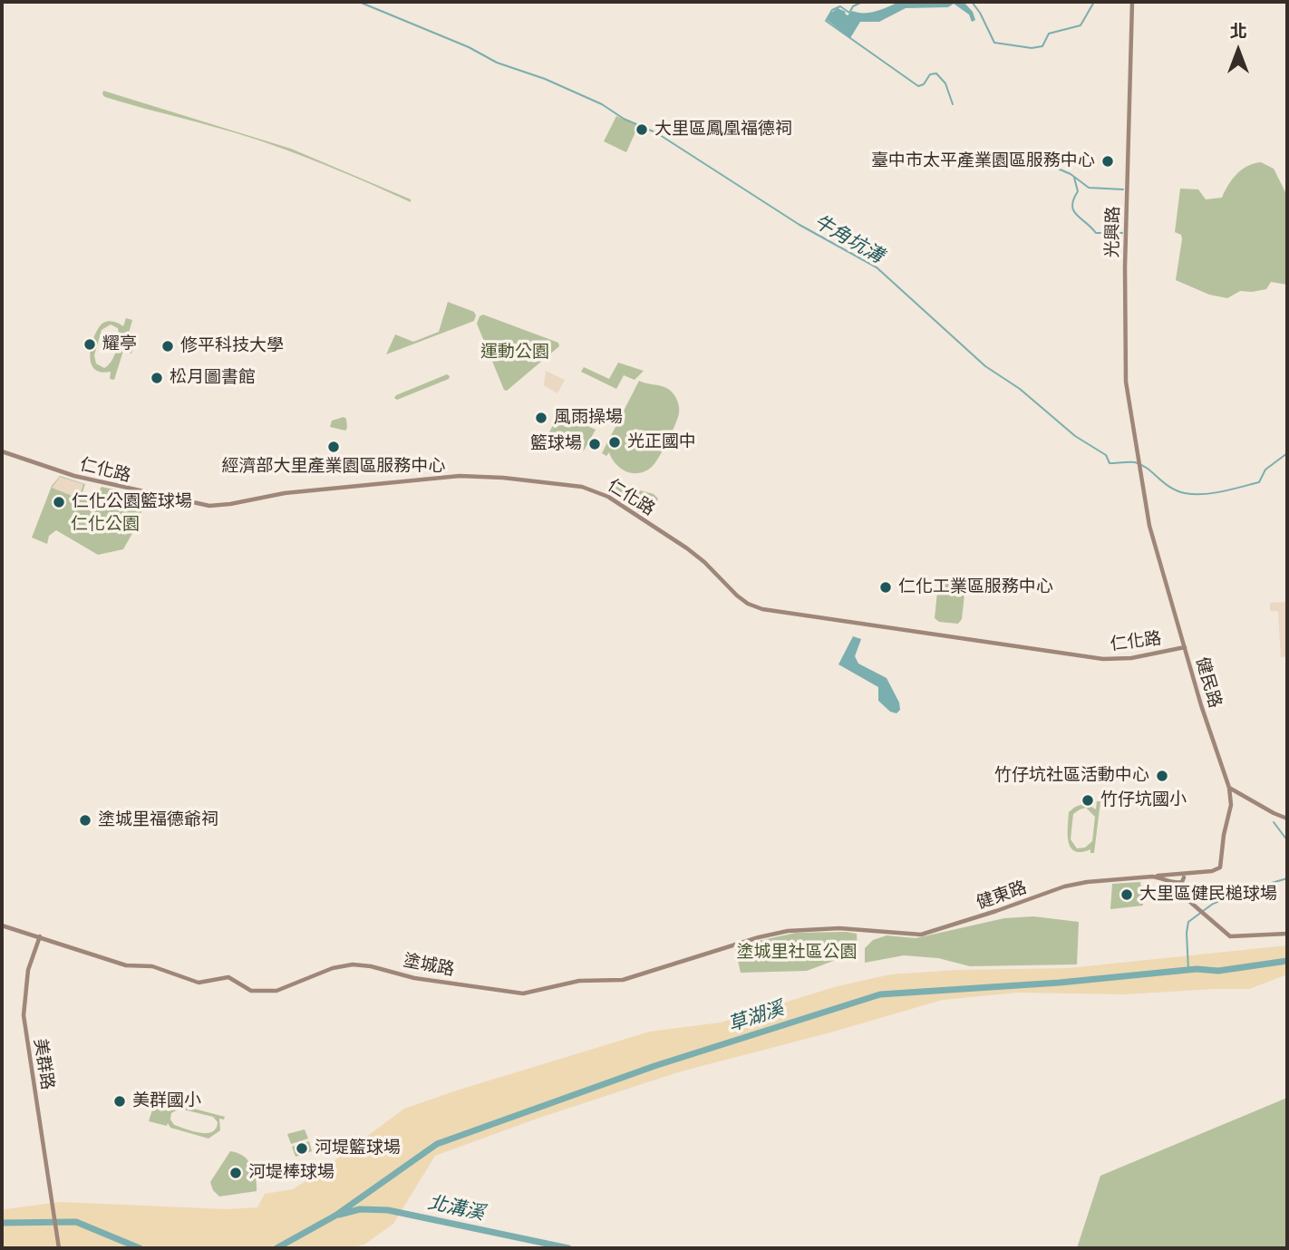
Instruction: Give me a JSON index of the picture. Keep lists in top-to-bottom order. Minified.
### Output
{"streets":{"street":["光興路","仁化路","健民路","健東路","塗城路","美群路"]},"crossings":[["光興路","健民路"],["仁化路","健民路"],["健民路","健東路"],["健東路","塗城路"],["塗城路","美群路"]],"water":["牛角坑溝","草湖溪","北溝溪"],"parks":["運動公園","仁化公園","塗城里社區公園"],"places":["大里區鳳凰福德祠","臺中市太平產業園區服務中心","耀亭","修平科技大學","松月圖書館","風雨操場","光正國中","籃球場","經濟部大里產業園區服務中心","仁化公園籃球場","仁化工業區服務中心","竹仔坑社區活動中心","竹仔坑國小","塗城里福德爺祠","大里區健民槌球場","美群國小","河堤籃球場","河堤棒球場"],"north":"top"}
